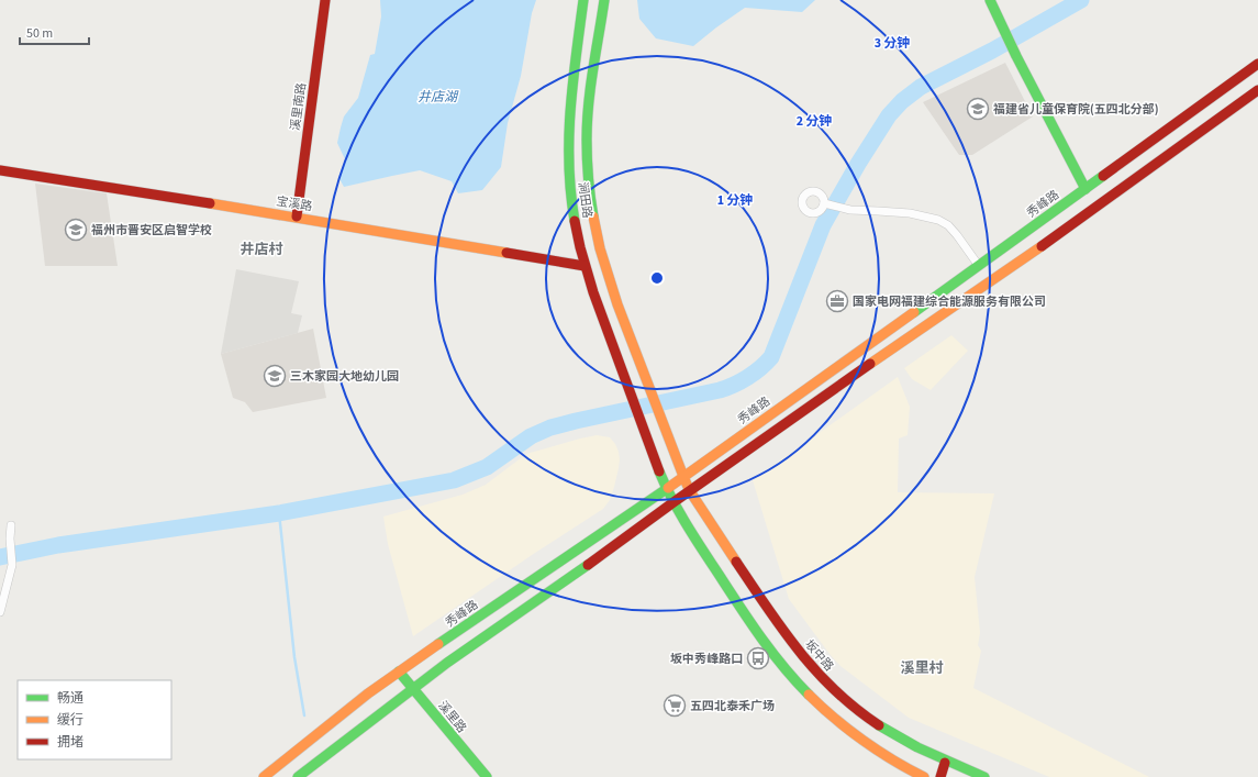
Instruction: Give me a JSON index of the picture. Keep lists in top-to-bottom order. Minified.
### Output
{"streets":{"main road":["溪里南路","涧田路","宝溪路","秀峰路","坂中路","溪里路"]},"crossings":[["溪里南路","宝溪路"],["涧田路","宝溪路"],["涧田路","秀峰路"],["秀峰路","溪里路"]],"districts":["井店村","溪里村"],"water":["井店湖"],"places":{"school or university":["福建省儿童保育院(五四北分部)","福州市晋安区启智学校","三木家园大地幼儿园"],"office":["国家电网福建综合能源服务有限公司"],"bus stop":["坂中秀峰路口"],"supermarket":["五四北泰禾广场"]},"legend":["畅通","缓行","拥堵"],"scale_bar":"50 m","rings":["3 分钟","2 分钟","1 分钟"]}
